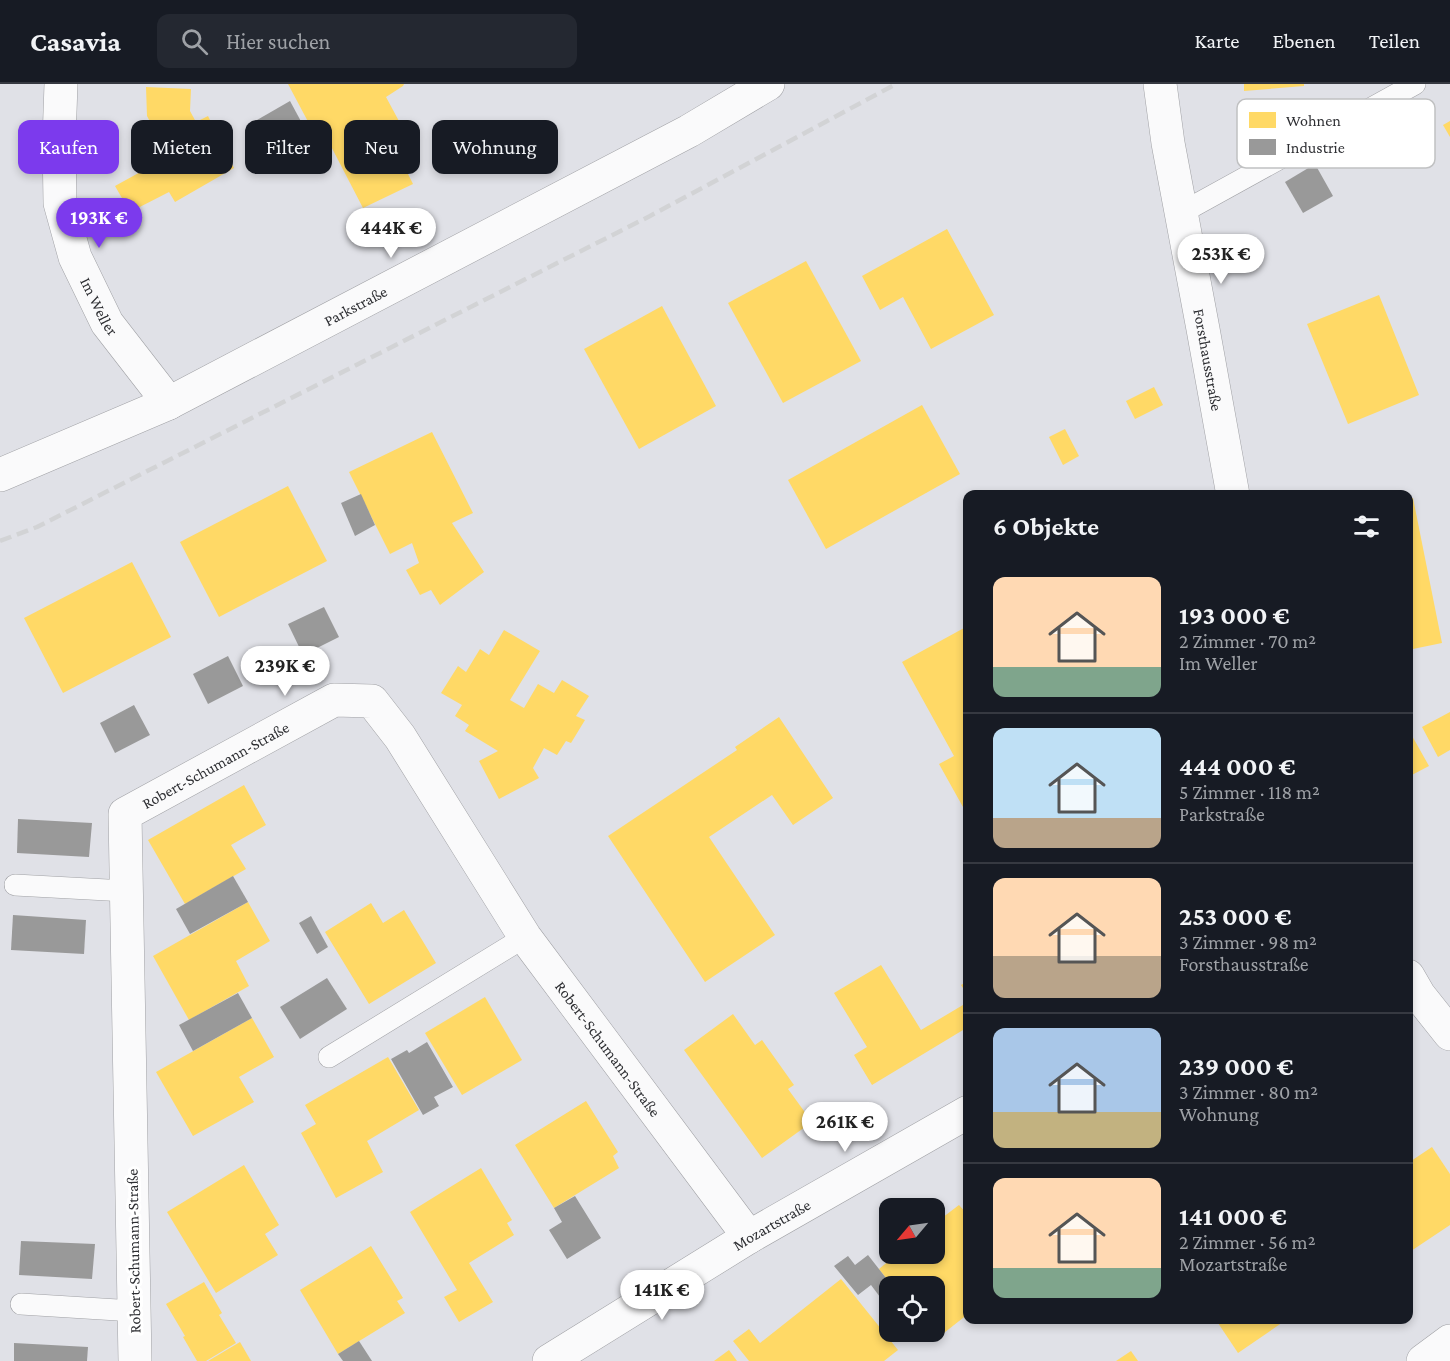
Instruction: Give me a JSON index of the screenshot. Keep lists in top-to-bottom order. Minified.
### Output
{"streets":{"street":["Im Weller","Parkstraße","Forsthausstraße","Robert-Schumann-Straße","Mozartstraße"]},"crossings":[["Im Weller","Parkstraße"],["Robert-Schumann-Straße","Mozartstraße"]],"legend":["Wohnen","Industrie"],"north":"bottom left","page":{"header":"Casavia","search":"Hier suchen","nav":["Karte","Ebenen","Teilen"],"chip":["Kaufen","Mieten","Filter","Neu","Wohnung"],"price":["193K €","444K €","253K €","239K €","261K €","141K €"],"heading":"6 Objekte","list":[{"name":"193 000 €","note":"2 Zimmer · 70 m² · Im Weller"},{"name":"444 000 €","note":"5 Zimmer · 118 m² · Parkstraße"},{"name":"253 000 €","note":"3 Zimmer · 98 m² · Forsthausstraße"},{"name":"239 000 €","note":"3 Zimmer · 80 m² · Wohnung"},{"name":"141 000 €","note":"2 Zimmer · 56 m² · Mozartstraße"}]}}
